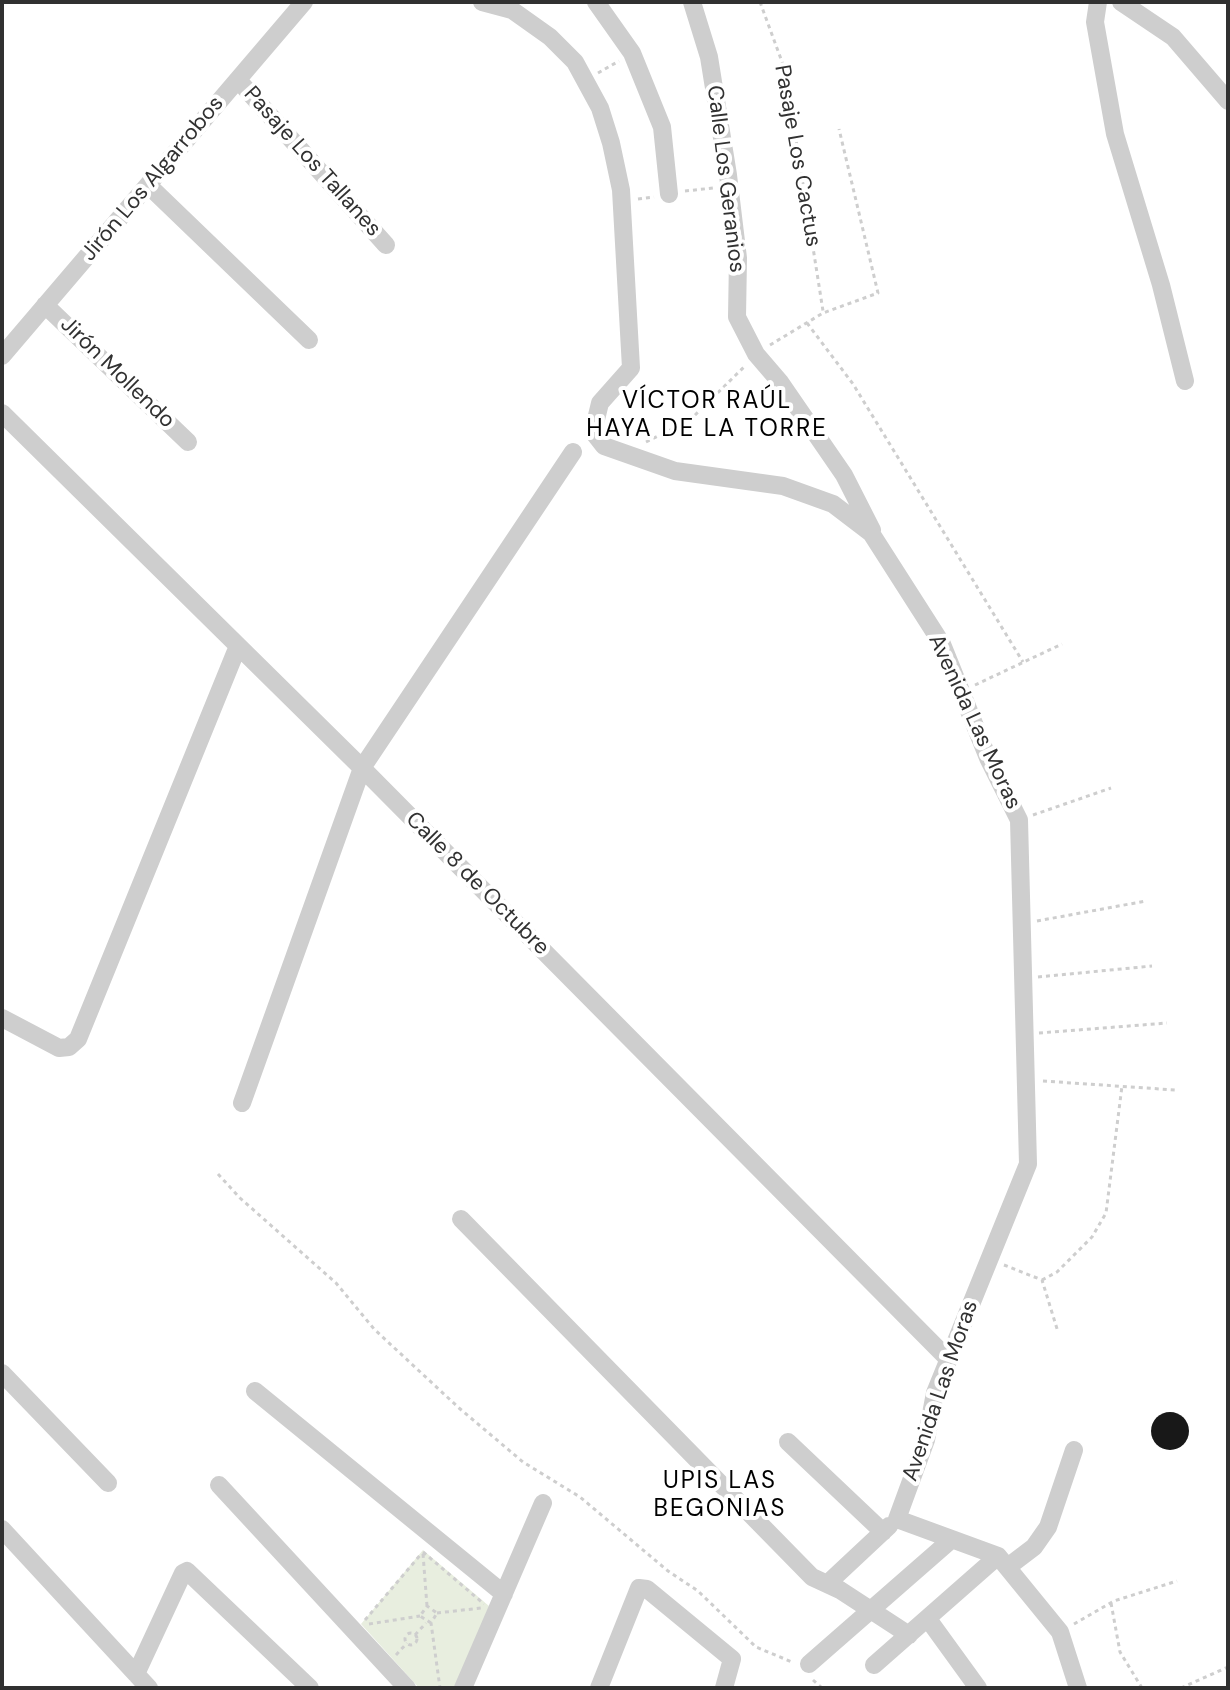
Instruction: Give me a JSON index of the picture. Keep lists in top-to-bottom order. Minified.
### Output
{"streets":{"street":["Pasaje Los Tallanes","Jirón Los Algarrobos","Calle Los Geranios","Jirón Mollendo","Avenida Las Moras","Calle 8 de Octubre"],"path":["Pasaje Los Cactus"]},"crossings":[["Pasaje Los Tallanes","Jirón Los Algarrobos"],["Jirón Los Algarrobos","Jirón Mollendo"],["Calle Los Geranios","Avenida Las Moras"],["Avenida Las Moras","Calle 8 de Octubre"]],"districts":["VÍCTOR RAÚL HAYA DE LA TORRE","UPIS LAS BEGONIAS"]}
